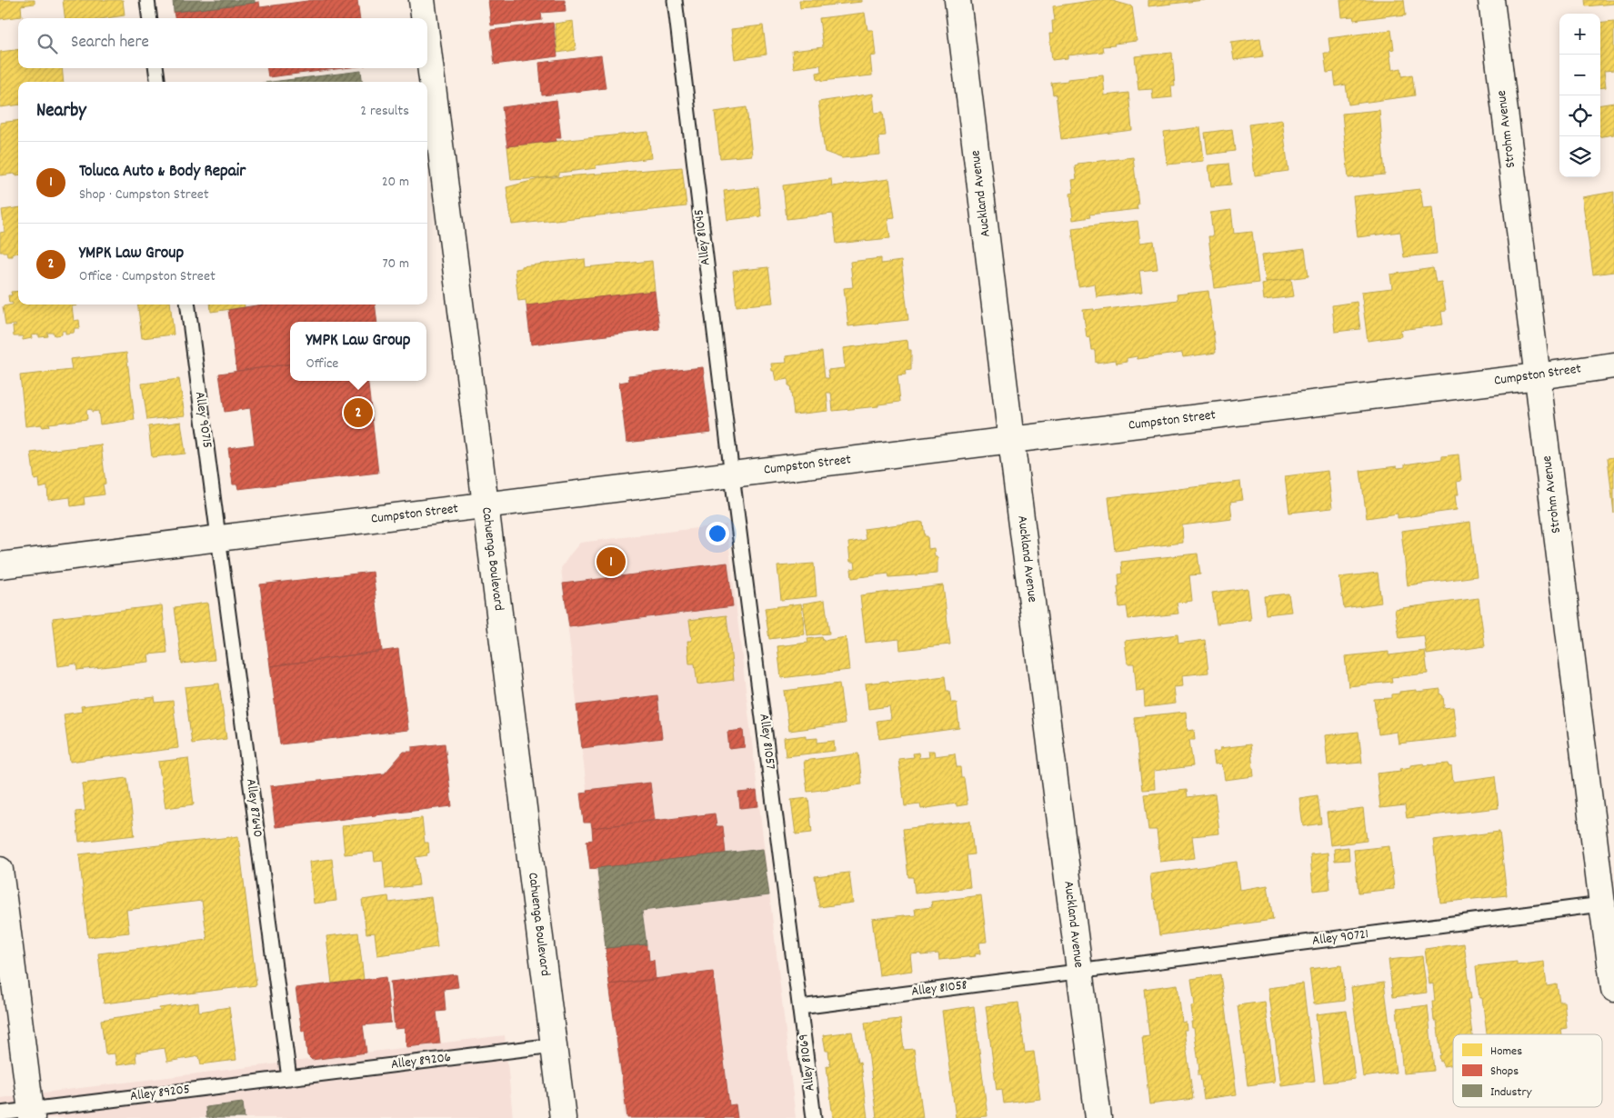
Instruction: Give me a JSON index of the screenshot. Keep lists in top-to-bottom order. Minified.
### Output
{"streets":{"street":["Strohm Avenue","Auckland Avenue","Cumpston Street","Cahuenga Boulevard"],"lane":["Alley 81045","Alley 90715","Alley 81057","Alley 87640","Alley 90721","Alley 81058","Alley 89206","Alley 81069","Alley 89205"]},"crossings":[["Strohm Avenue","Cumpston Street"],["Strohm Avenue","Alley 90721"],["Auckland Avenue","Cumpston Street"],["Auckland Avenue","Alley 90721"],["Auckland Avenue","Alley 81058"],["Alley 81045","Cumpston Street"],["Alley 81045","Alley 81057"],["Cumpston Street","Alley 90715"],["Cumpston Street","Cahuenga Boulevard"],["Cumpston Street","Alley 81057"],["Cumpston Street","Alley 87640"],["Alley 90715","Alley 87640"],["Cahuenga Boulevard","Alley 89206"],["Alley 81057","Alley 81058"],["Alley 81057","Alley 81069"],["Alley 87640","Alley 89206"],["Alley 87640","Alley 89205"],["Alley 90721","Alley 81058"],["Alley 81058","Alley 81069"],["Alley 89206","Alley 89205"]],"legend":["Homes","Shops","Industry"],"page":{"map_buttons":["+","−"],"search":"Search here","heading":["Nearby","2 results"],"list":[{"mark":"1","name":"Toluca Auto & Body Repair","note":"Shop · Cumpston Street","value":"20 m"},{"mark":"2","name":"YMPK Law Group","note":"Office · Cumpston Street","value":"70 m"}],"popup":["YMPK Law Group","Office"],"pins":["2","1"]}}
